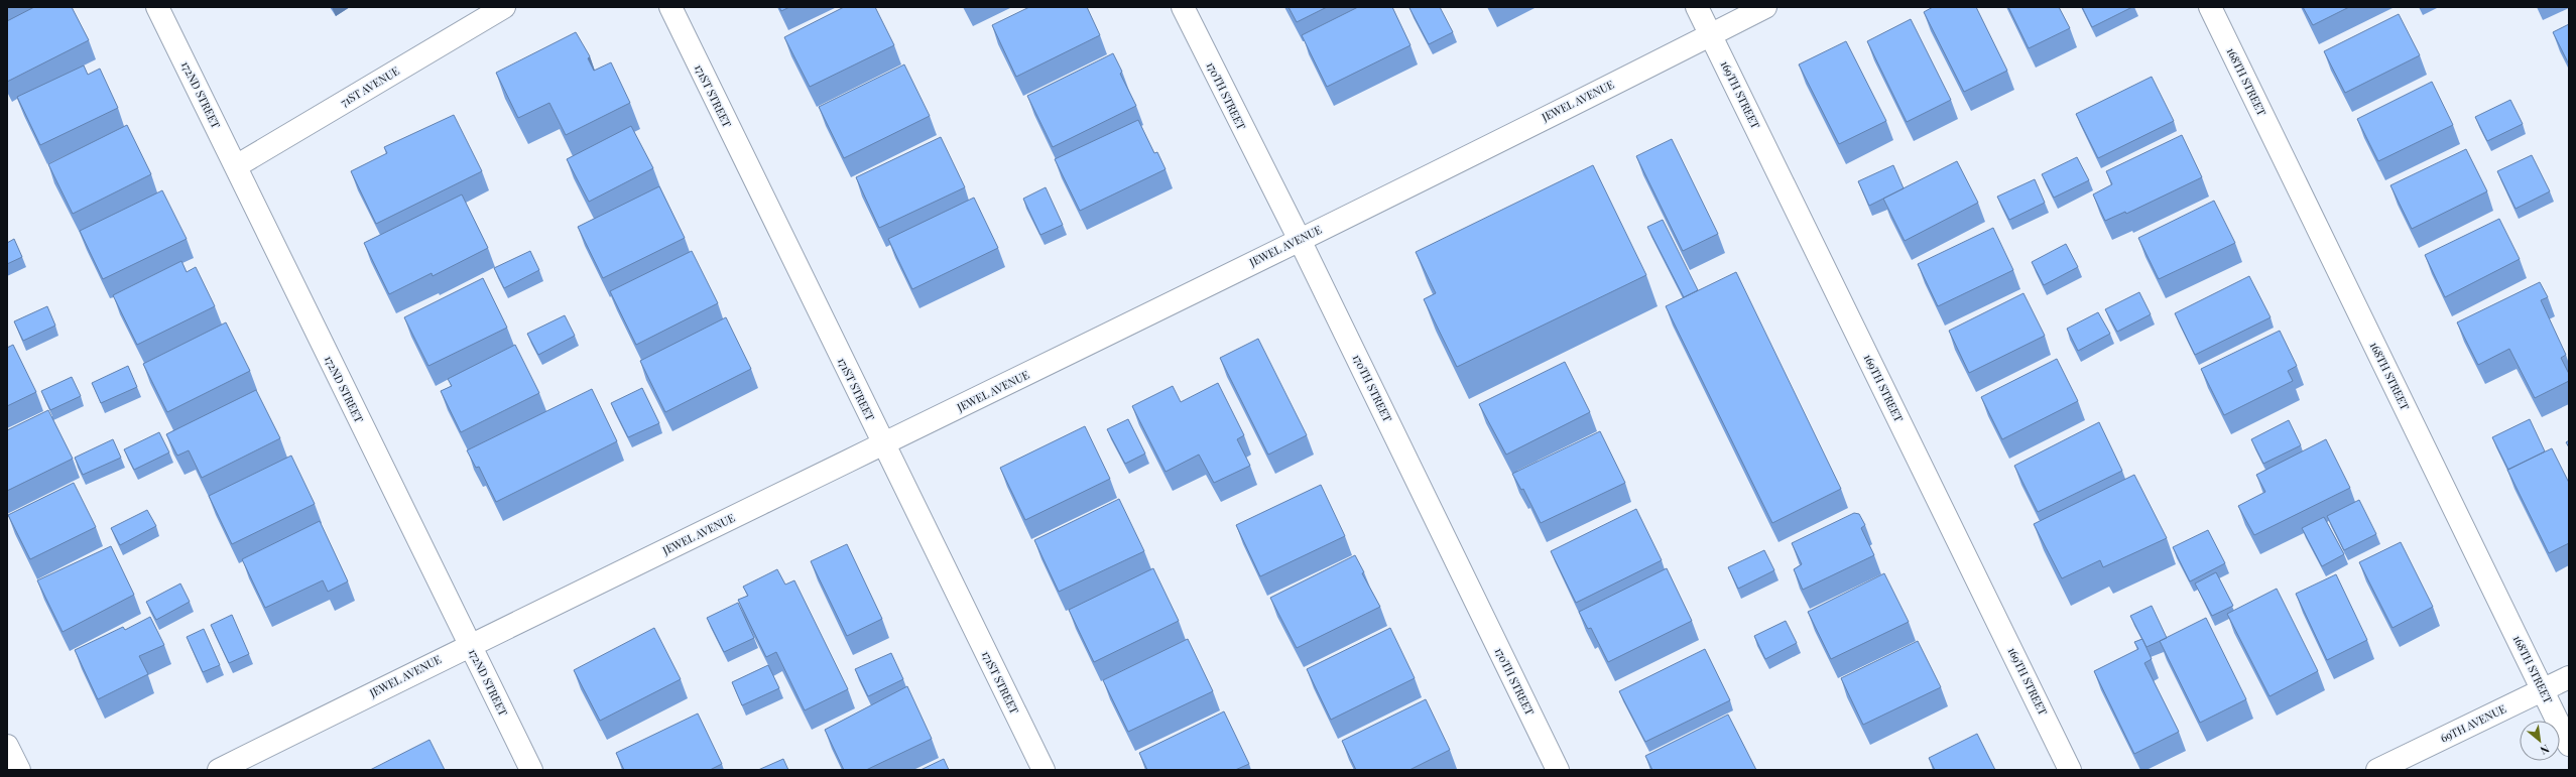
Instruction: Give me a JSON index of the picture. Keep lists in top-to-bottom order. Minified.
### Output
{"streets":{"street":["168TH STREET","71ST AVENUE","172ND STREET","169TH STREET","171ST STREET","170TH STREET","JEWEL AVENUE","69TH AVENUE"]},"crossings":[["168TH STREET","69TH AVENUE"],["71ST AVENUE","172ND STREET"],["172ND STREET","JEWEL AVENUE"],["169TH STREET","JEWEL AVENUE"],["171ST STREET","JEWEL AVENUE"],["170TH STREET","JEWEL AVENUE"]],"north":"bottom right"}
